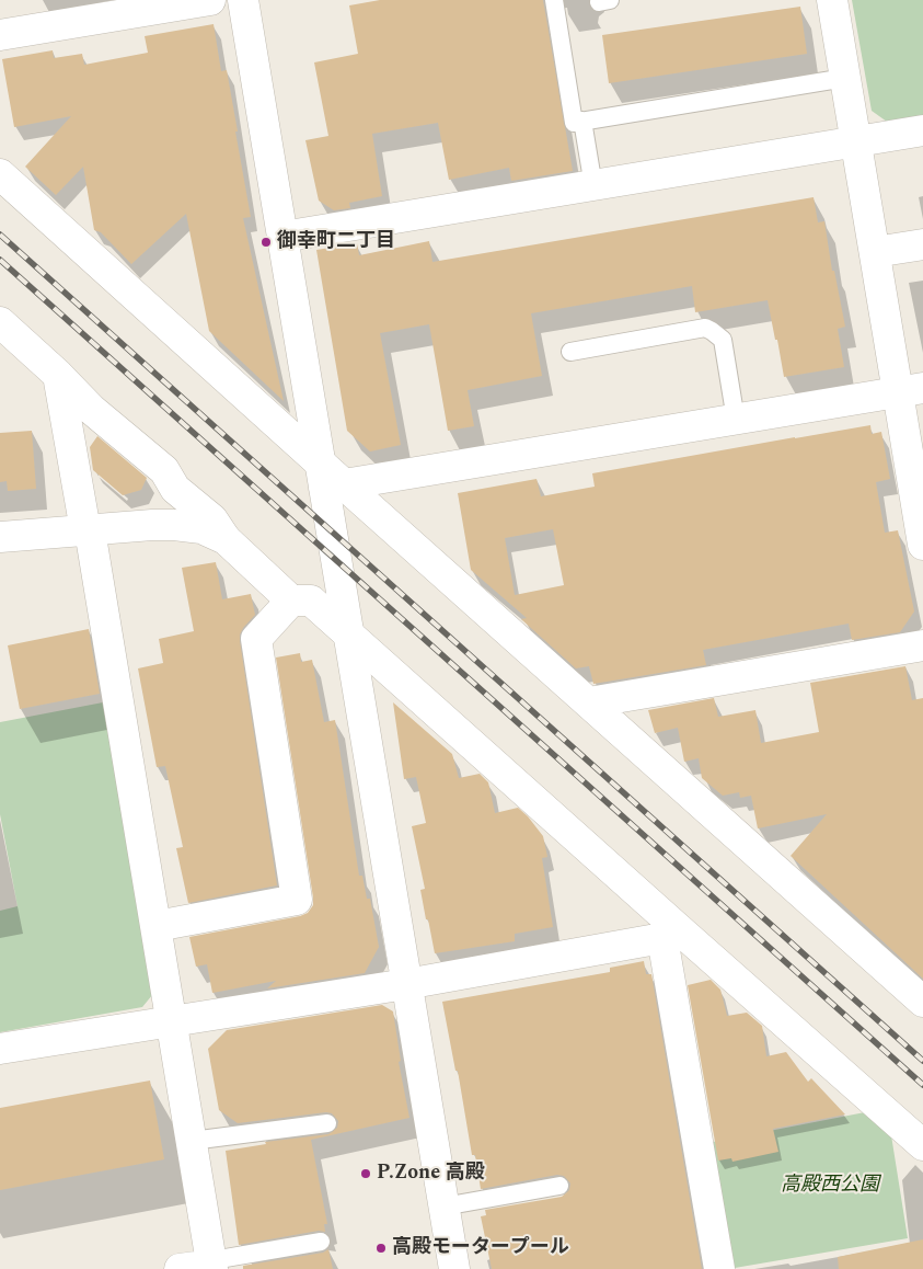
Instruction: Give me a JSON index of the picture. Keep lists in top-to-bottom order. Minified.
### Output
{"parks":["高殿西公園"],"places":["御幸町二丁目","P.Zone 高殿","高殿モータープール"]}
